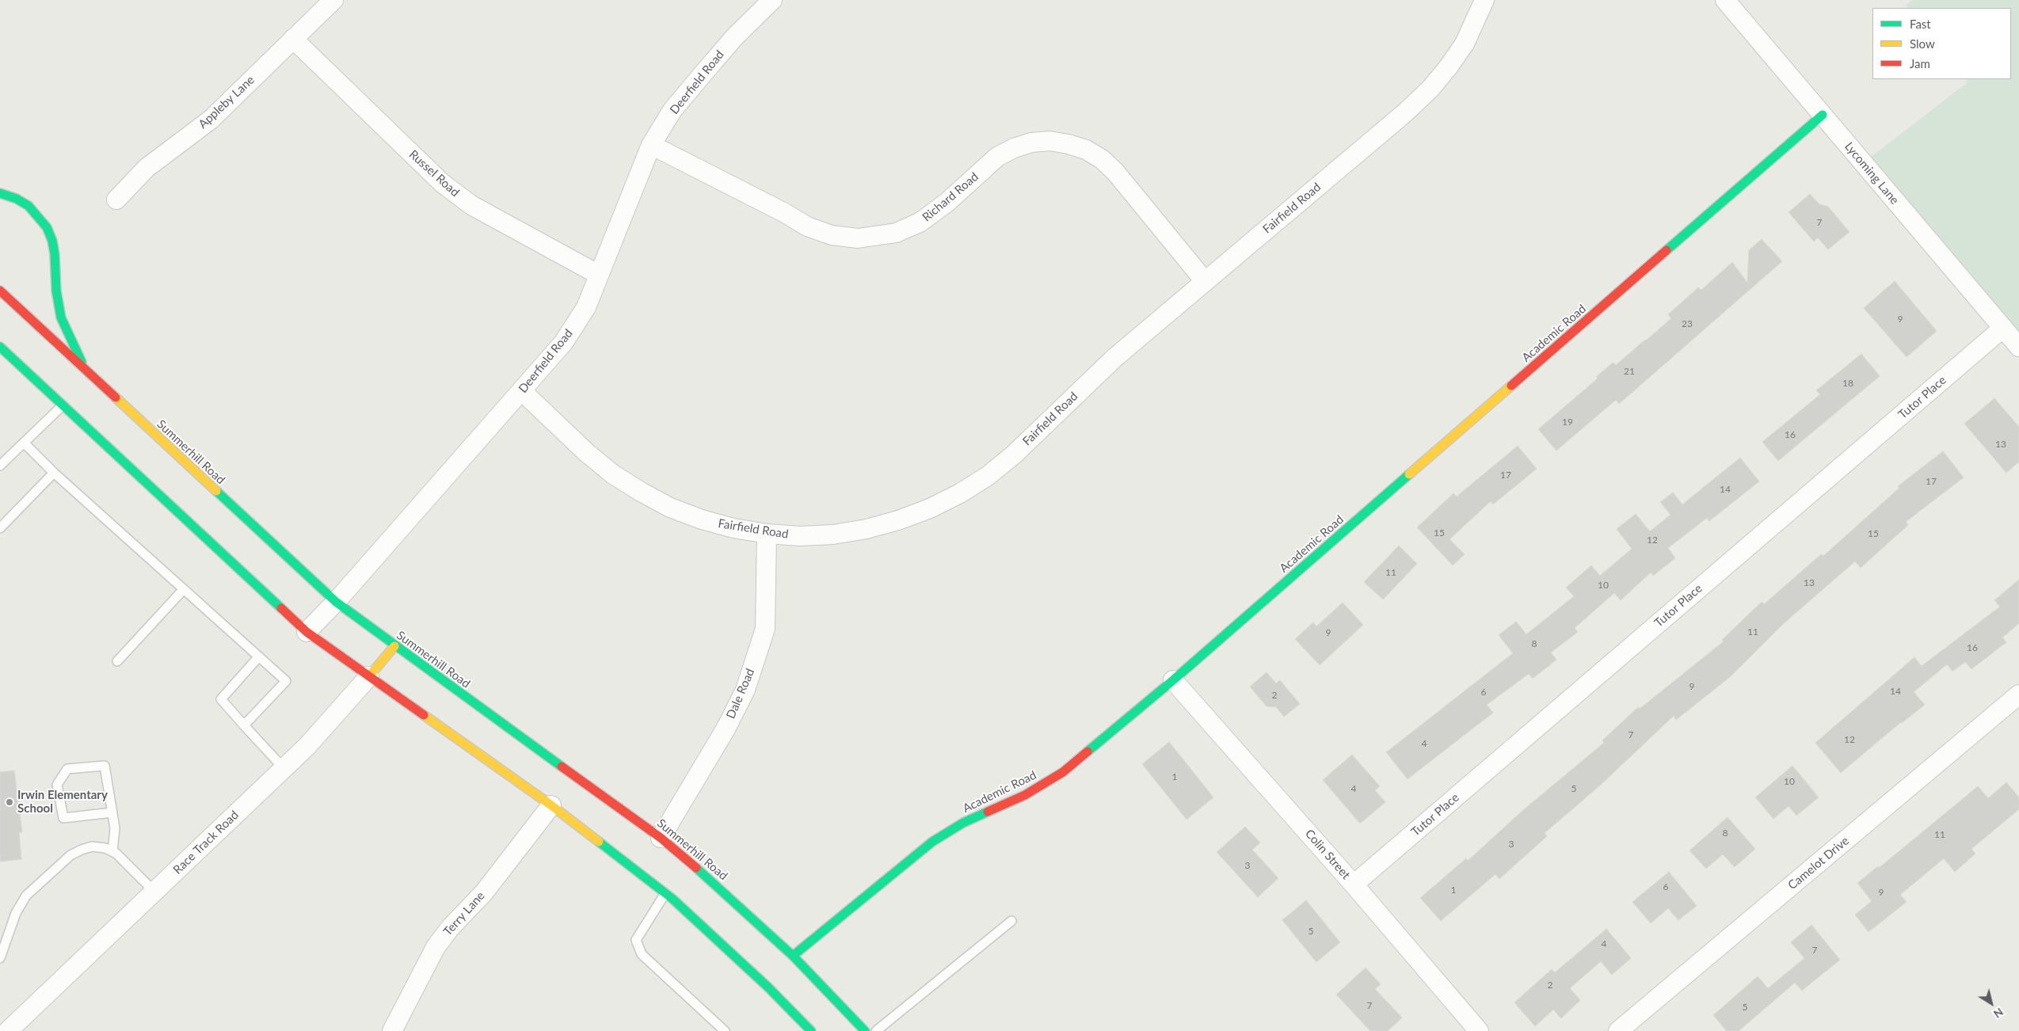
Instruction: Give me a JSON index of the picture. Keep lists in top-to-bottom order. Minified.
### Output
{"streets":{"street":["Deerfield Road","Appleby Lane","Russel Road","Lycoming Lane","Richard Road","Fairfield Road","Academic Road","Tutor Place","Summerhill Road","Dale Road","Race Track Road","Colin Street","Camelot Drive","Terry Lane"]},"crossings":[["Deerfield Road","Russel Road"],["Deerfield Road","Richard Road"],["Deerfield Road","Fairfield Road"],["Deerfield Road","Summerhill Road"],["Appleby Lane","Russel Road"],["Lycoming Lane","Academic Road"],["Lycoming Lane","Tutor Place"],["Richard Road","Fairfield Road"],["Fairfield Road","Dale Road"],["Academic Road","Summerhill Road"],["Academic Road","Colin Street"],["Tutor Place","Colin Street"],["Summerhill Road","Dale Road"],["Summerhill Road","Race Track Road"]],"places":["Irwin Elementary School"],"house_numbers":["7","9","23","21","18","19","16","13","17","17","14","15","15","12","11","13","10","11","9","8","16","9","14","6","2","7","12","4","1","10","4","5","8","11","3","3","6","1","9","5","4","7","2","7","5"],"legend":["Fast","Slow","Jam"],"north":"bottom right"}
